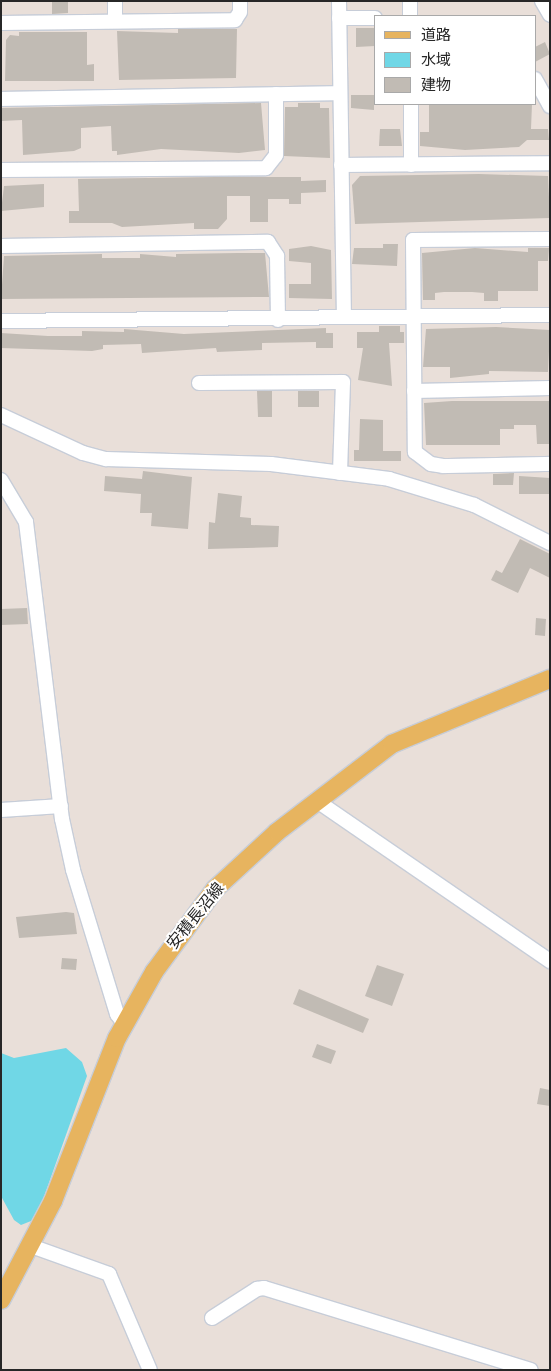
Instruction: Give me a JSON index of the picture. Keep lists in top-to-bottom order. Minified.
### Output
{"streets":{"main road":["安積長沼線"]},"legend":["道路","水域","建物"]}
